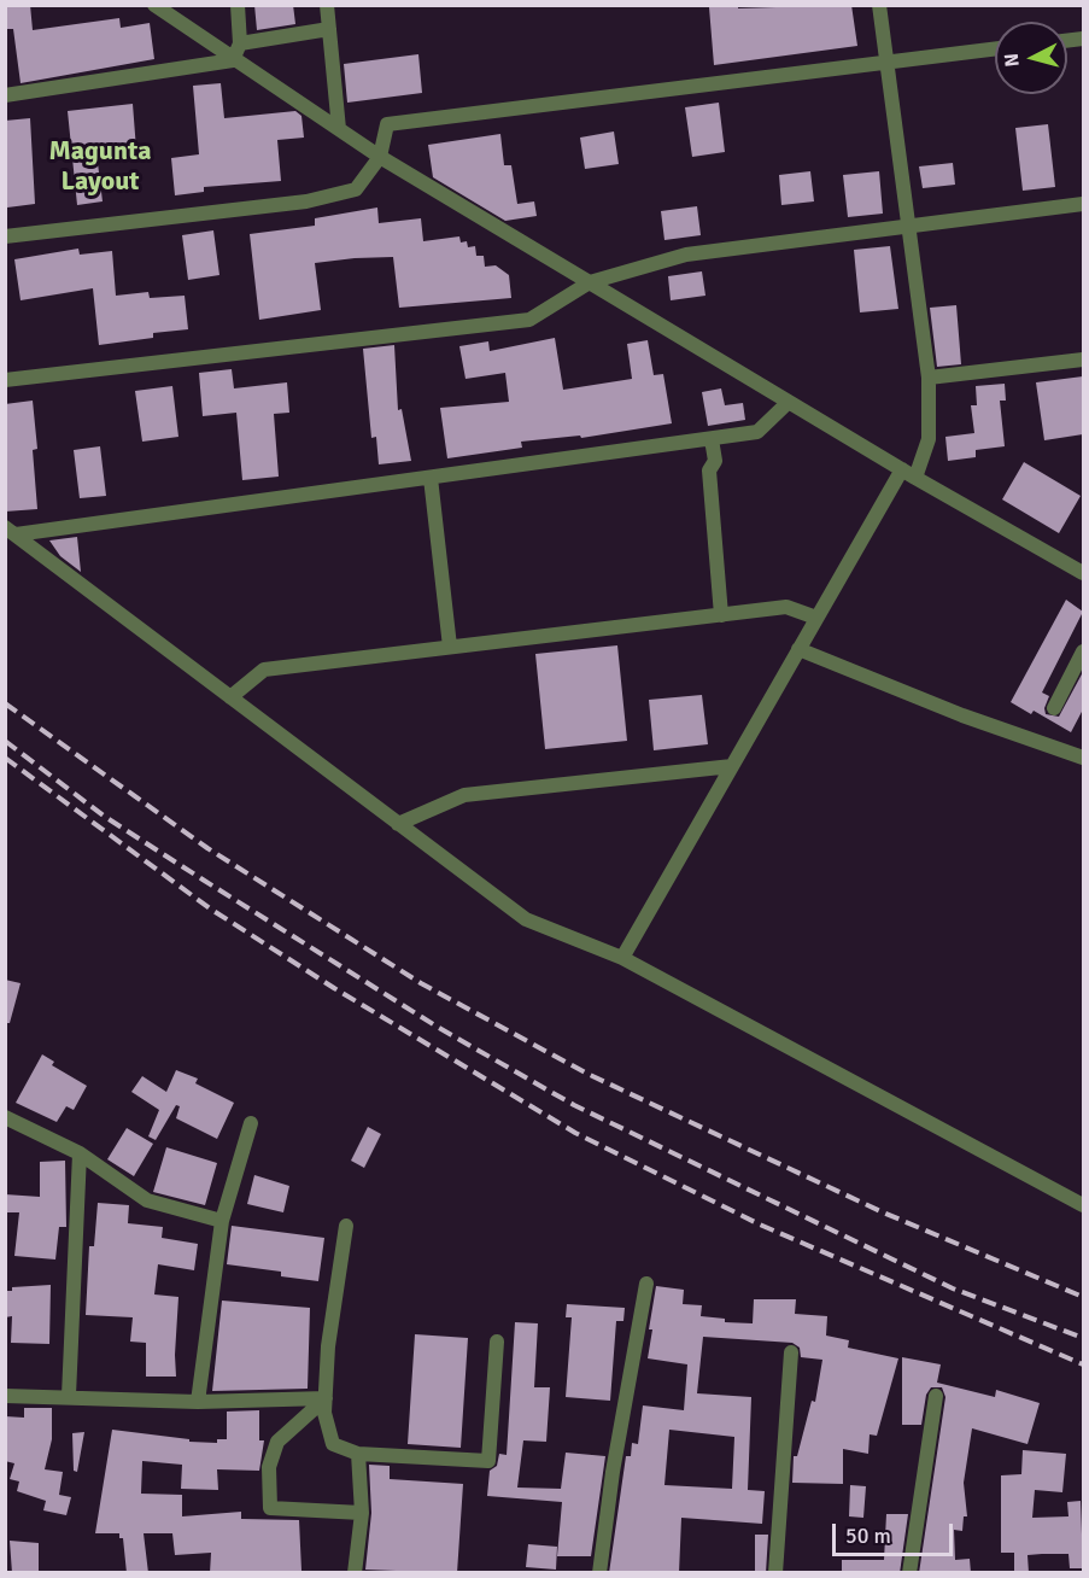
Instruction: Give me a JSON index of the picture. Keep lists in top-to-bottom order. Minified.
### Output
{"districts":["Magunta Layout"],"scale_bar":"50 m","north":"left"}
